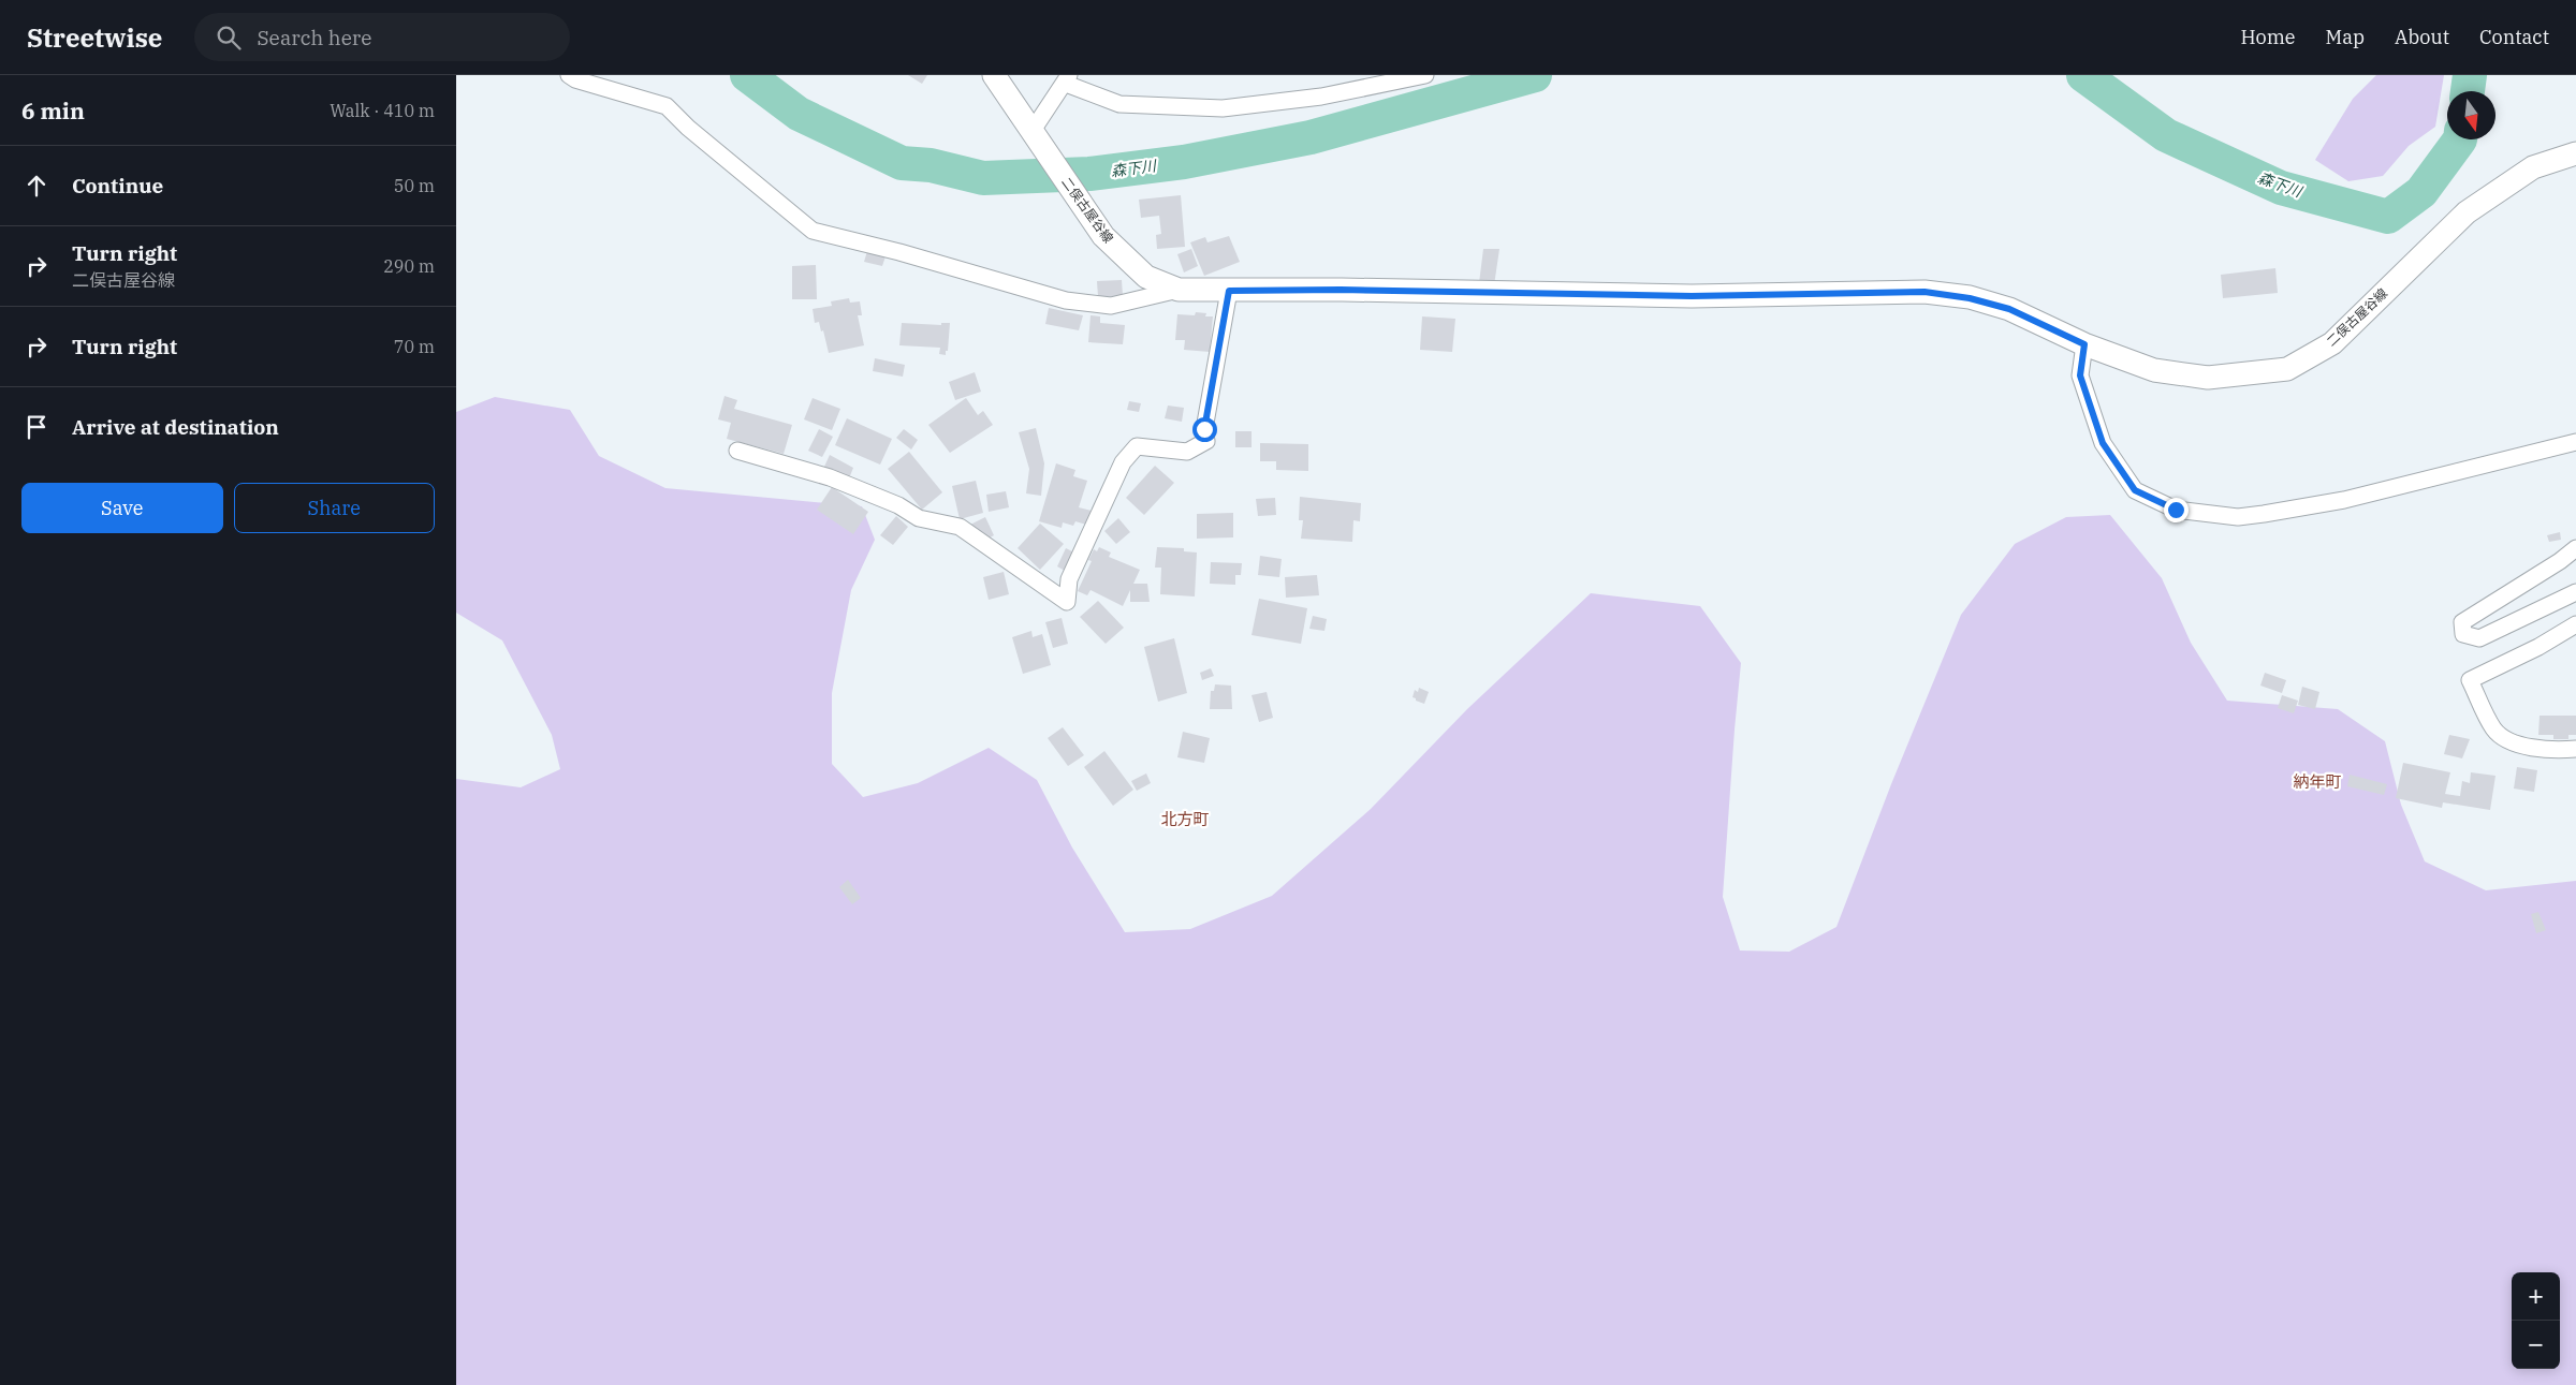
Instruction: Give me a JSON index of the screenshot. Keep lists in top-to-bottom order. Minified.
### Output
{"streets":{"main road":["二俣古屋谷線"]},"districts":["納年町","北方町"],"water":["森下川"],"north":"bottom","page":{"header":"Streetwise","search":"Search here","nav":["Home","Map","About","Contact"],"heading":["6 min","Walk · 410 m"],"list":[["Continue","50 m"],["Turn right","二俣古屋谷線","290 m"],["Turn right","70 m"],"Arrive at destination"],"buttons":["Save","Share"],"map_buttons":["+","−"]}}
